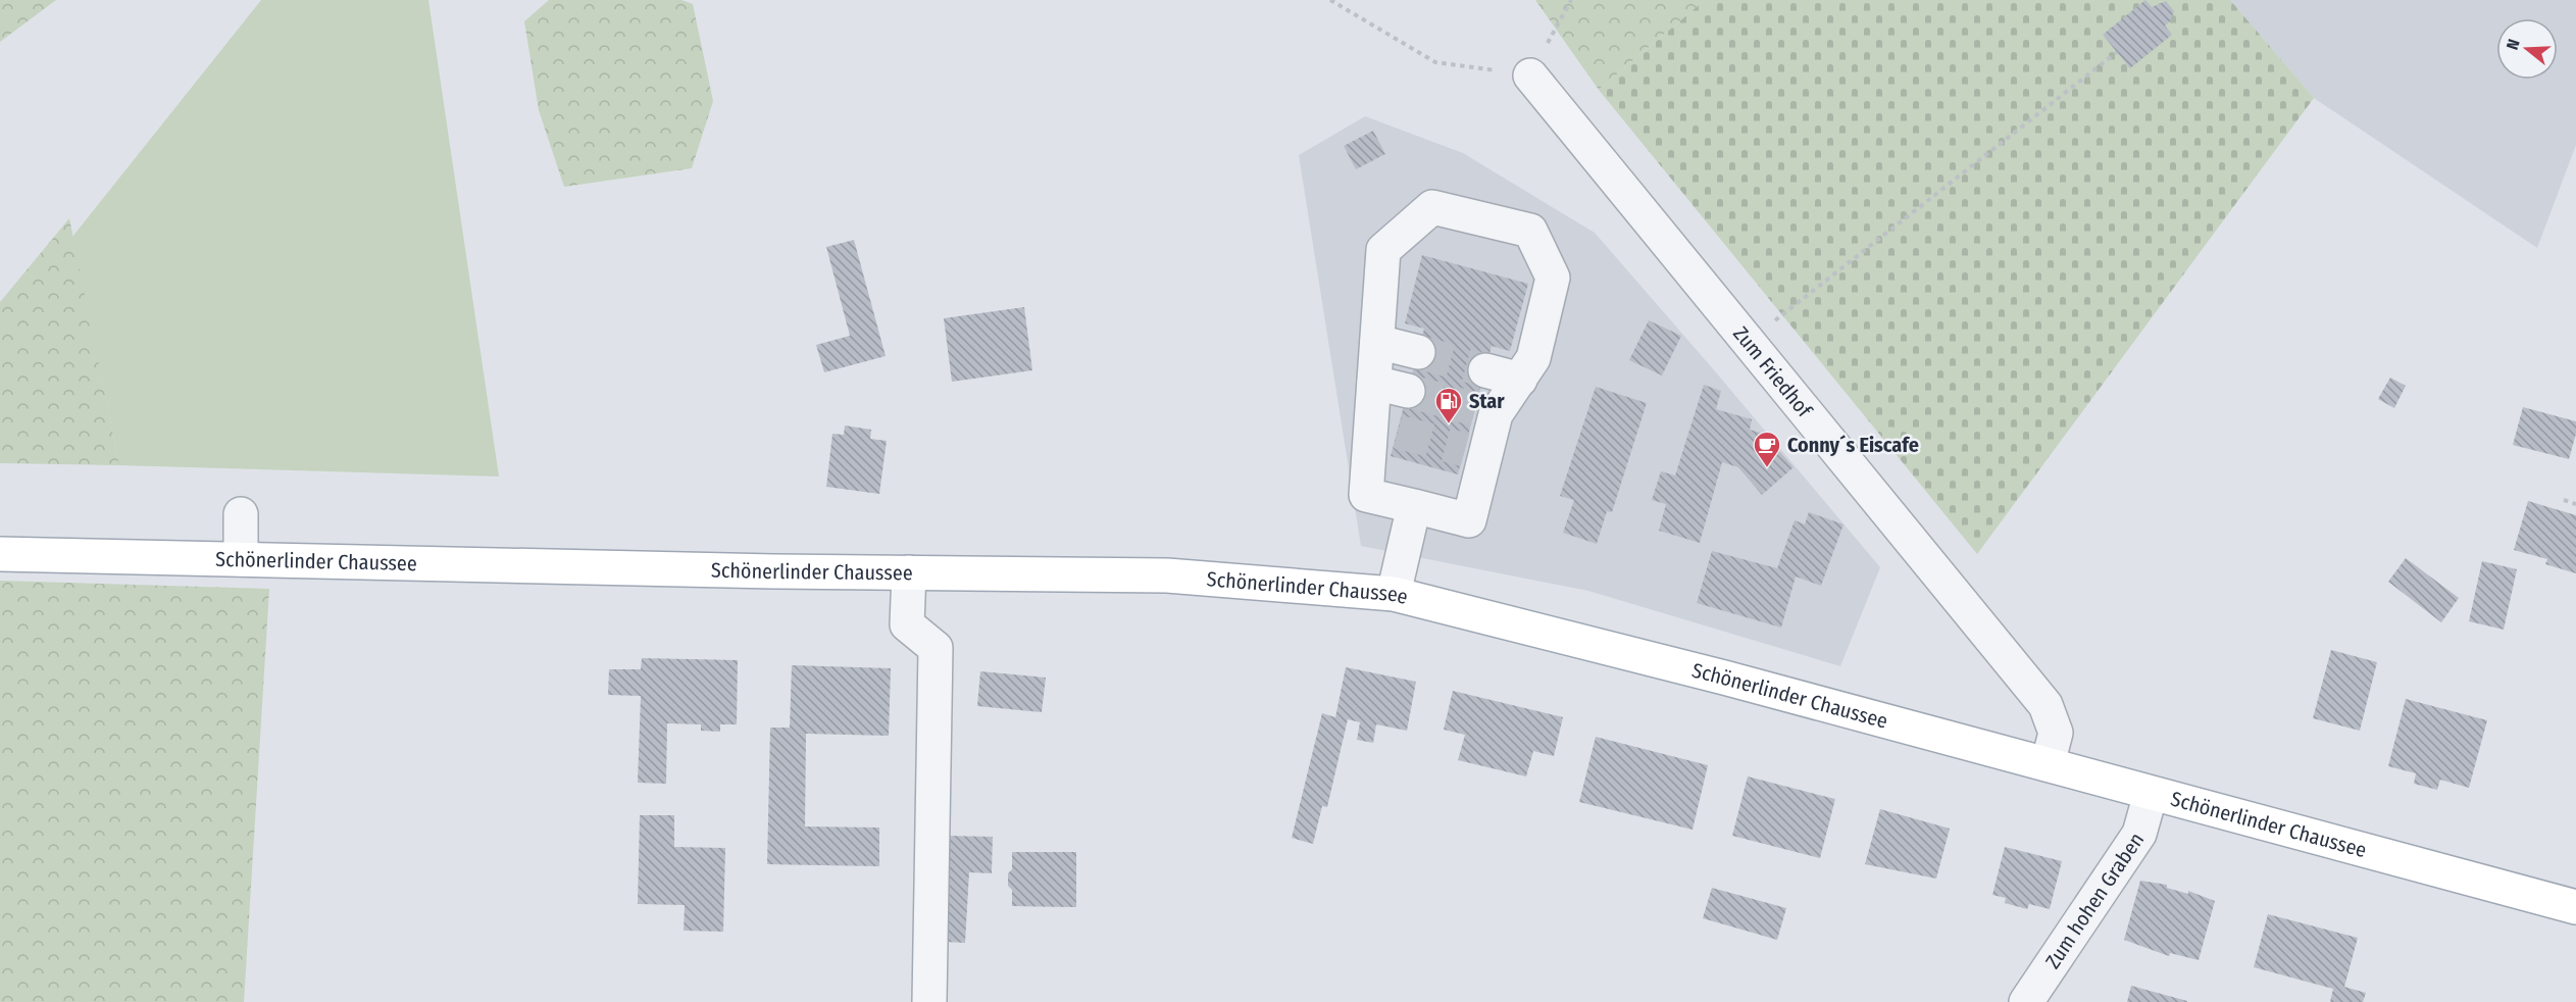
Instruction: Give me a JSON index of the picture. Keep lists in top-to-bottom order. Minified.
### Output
{"streets":{"main road":["Schönerlinder Chaussee"],"street":["Zum Friedhof","Zum hohen Graben"]},"crossings":[["Zum Friedhof","Schönerlinder Chaussee"],["Schönerlinder Chaussee","Zum hohen Graben"]],"places":{"fuel station":["Star"],"cafe":["Conny´s Eiscafe"]},"north":"left"}
